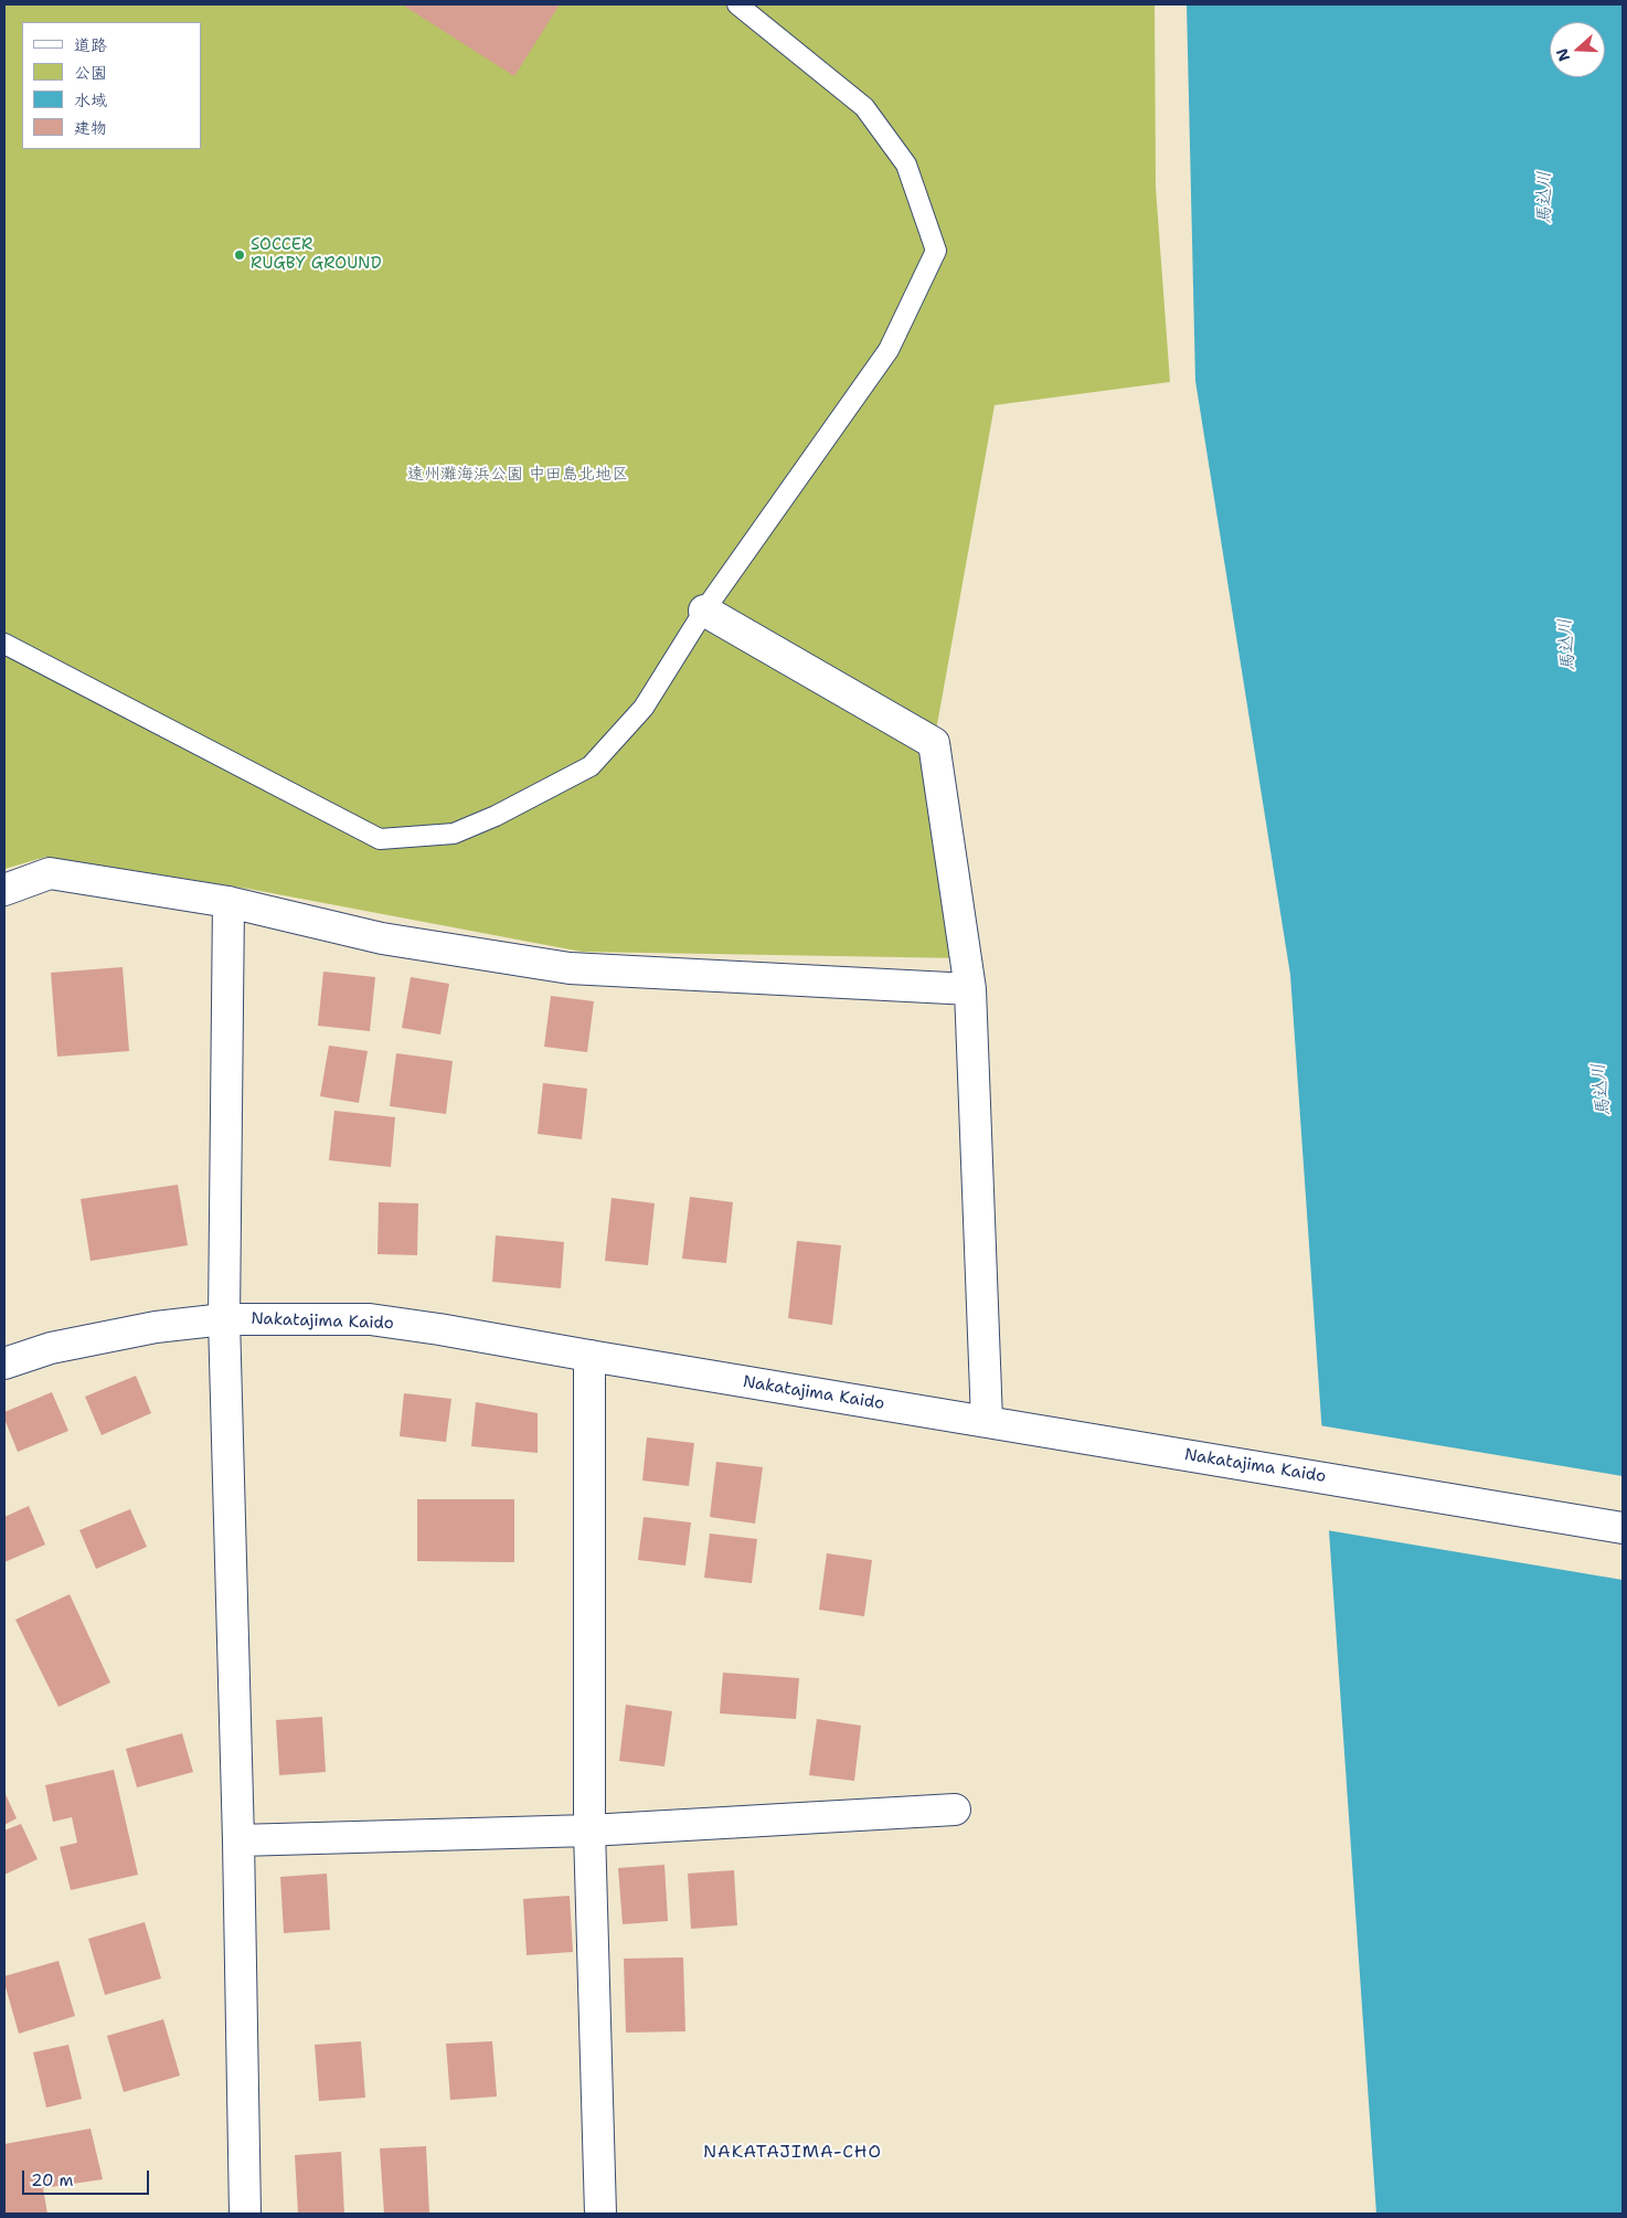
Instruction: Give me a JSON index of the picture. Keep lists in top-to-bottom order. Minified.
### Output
{"streets":{"street":["Nakatajima Kaido"]},"districts":["NAKATAJIMA-CHO"],"water":["馬込川"],"parks":["遠州灘海浜公園 中田島北地区"],"places":["SOCCER RUGBY GROUND"],"legend":["道路","公園","水域","建物"],"scale_bar":"20 m","north":"left"}
